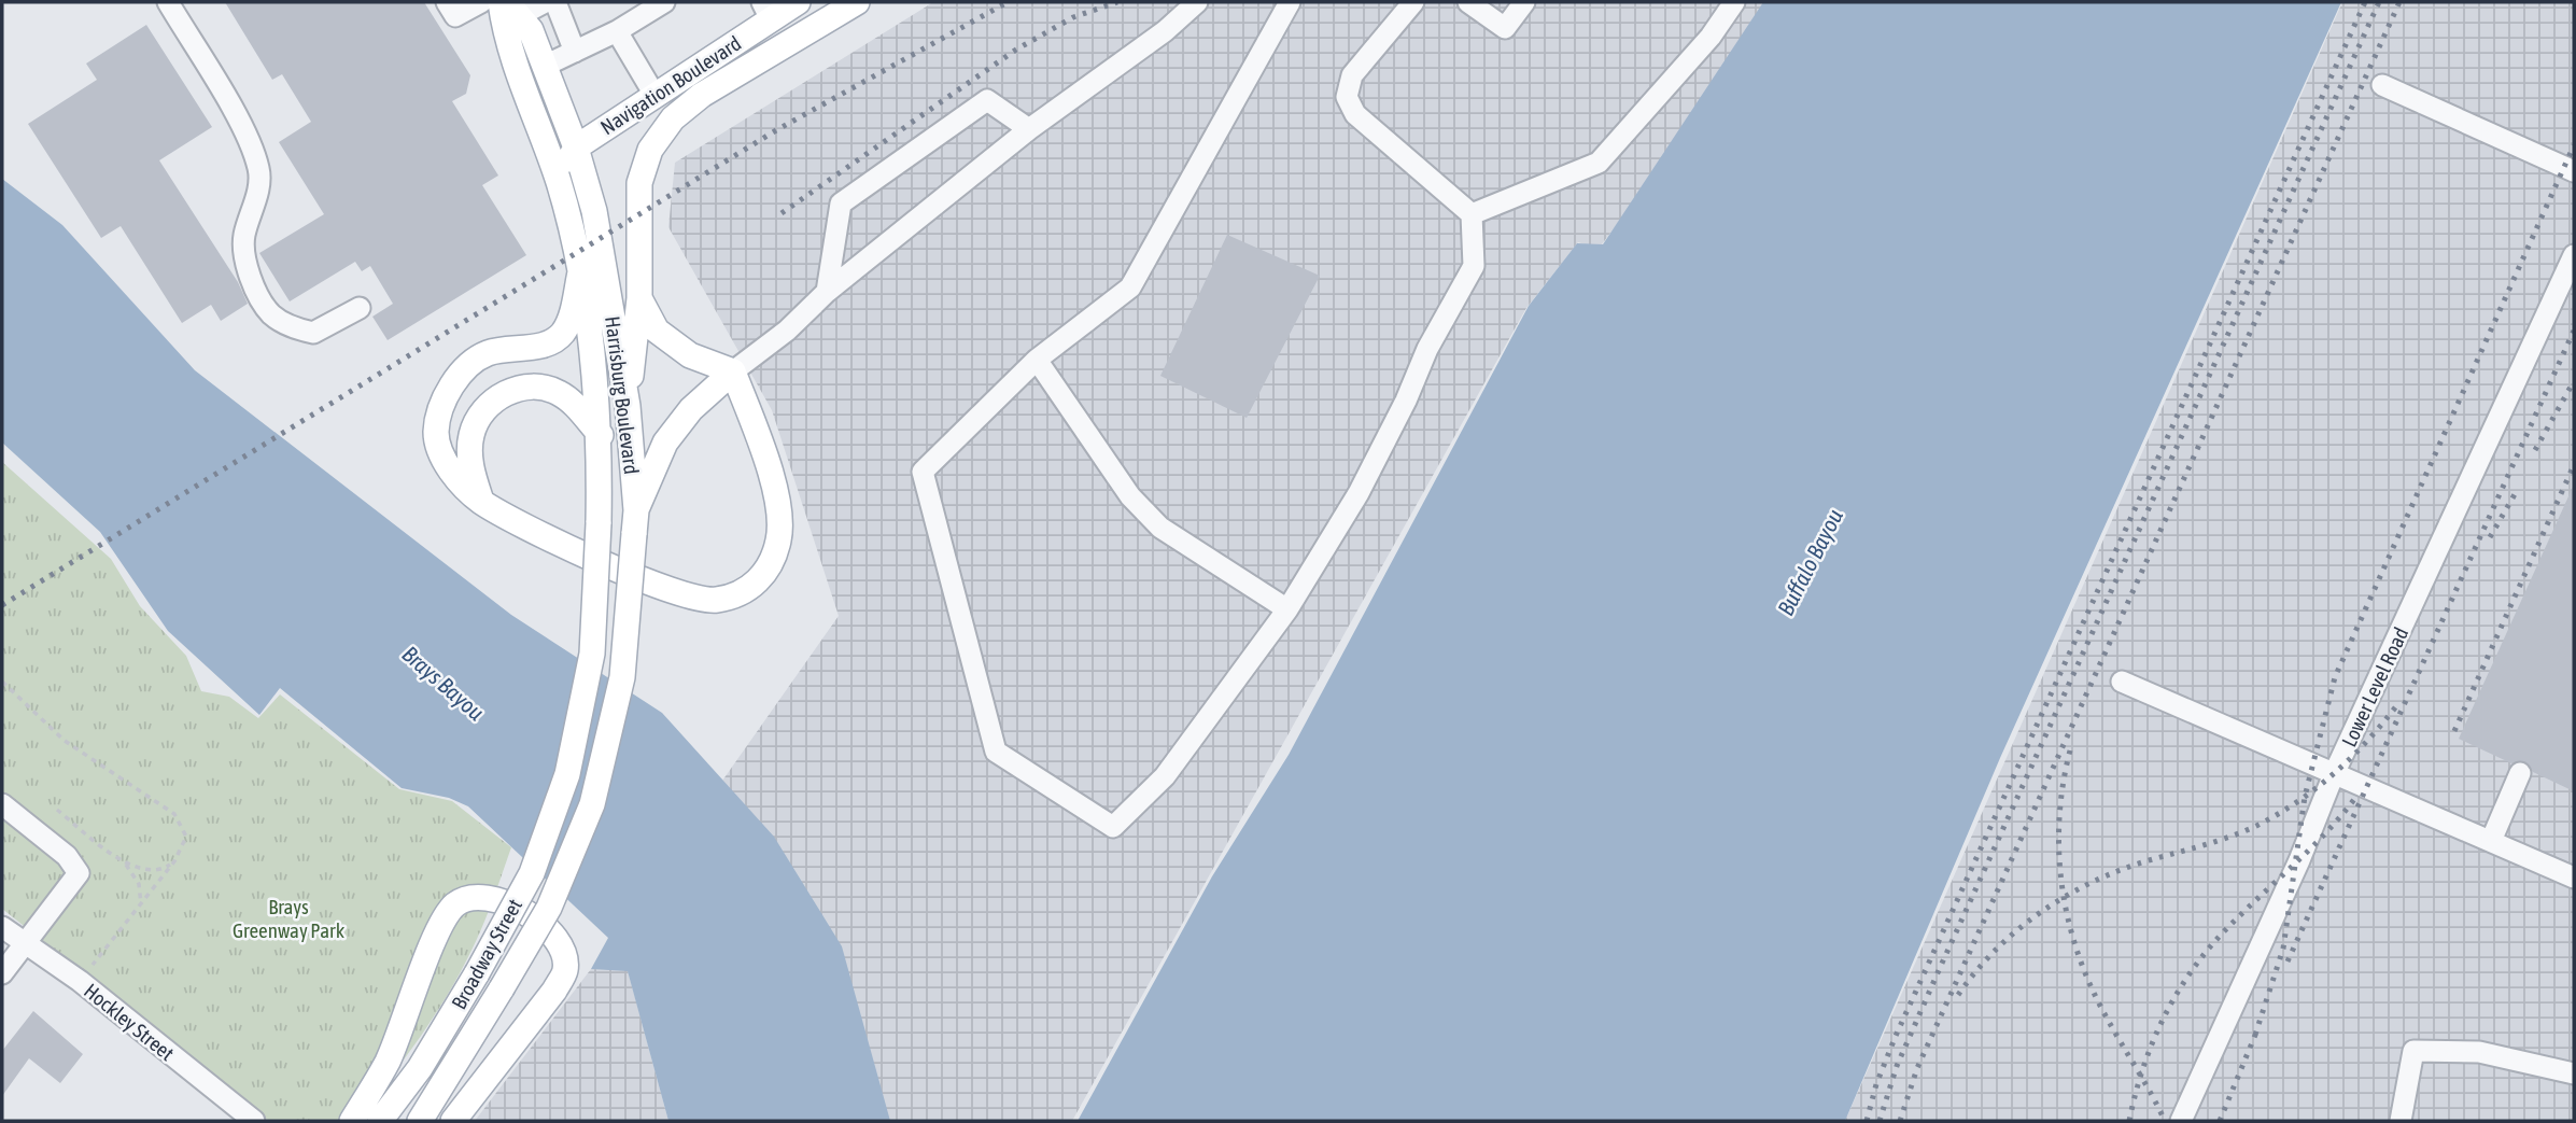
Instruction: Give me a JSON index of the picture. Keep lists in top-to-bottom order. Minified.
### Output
{"streets":{"main road":["Navigation Boulevard","Harrisburg Boulevard","Broadway Street"],"street":["Lower Level Road","Hockley Street"]},"crossings":[["Navigation Boulevard","Harrisburg Boulevard"],["Harrisburg Boulevard","Broadway Street"]],"water":["Buffalo Bayou","Brays Bayou"],"parks":["Brays Greenway Park"]}
